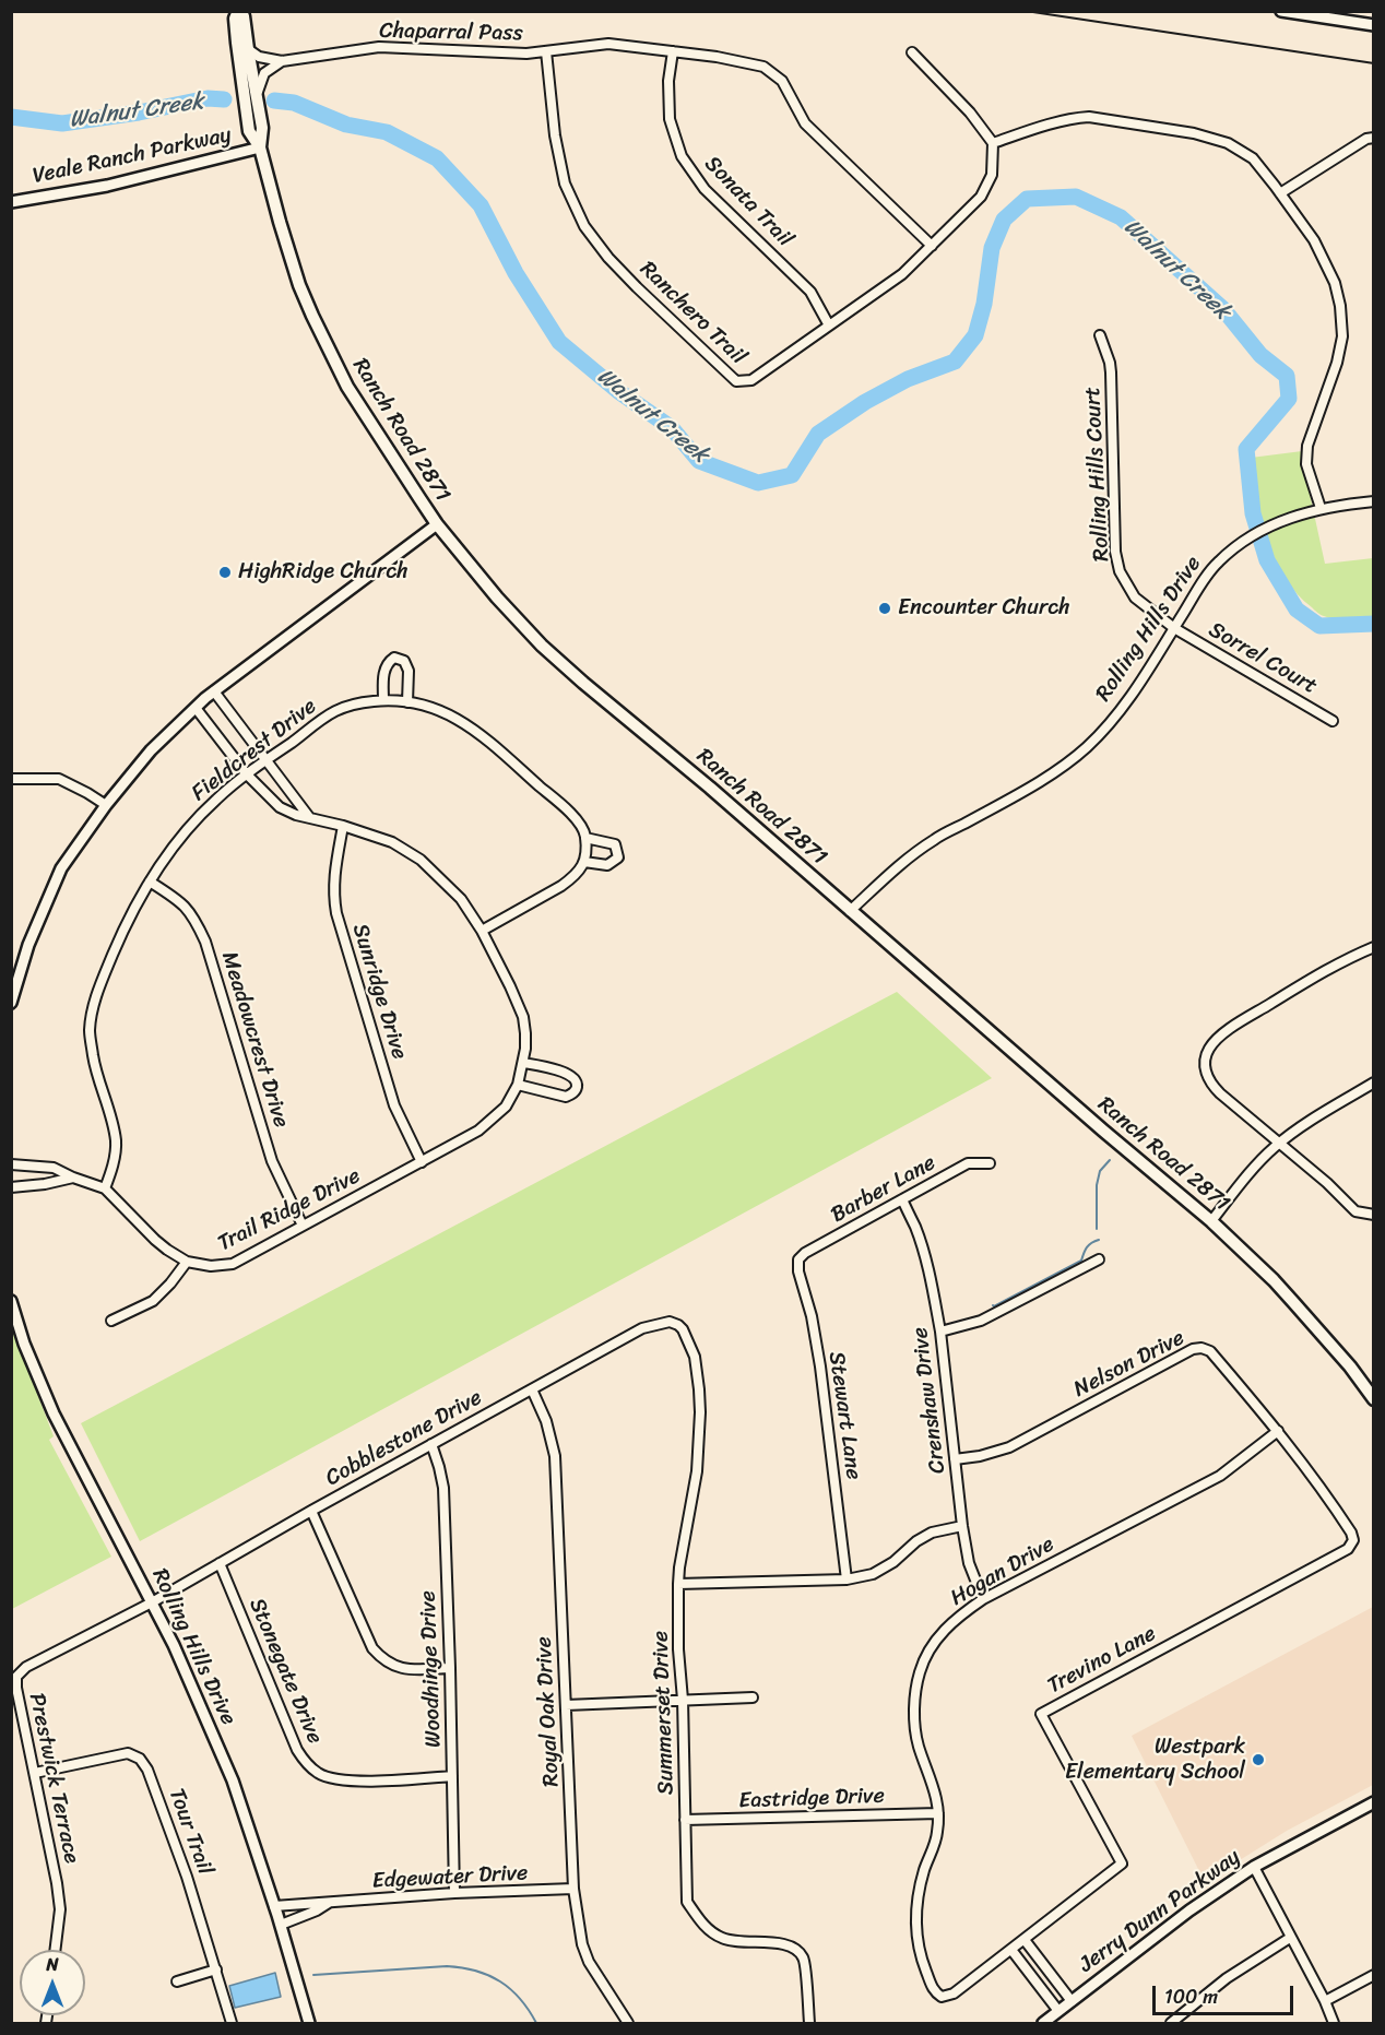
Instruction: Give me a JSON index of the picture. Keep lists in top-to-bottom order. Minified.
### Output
{"streets":{"main road":["Ranch Road 2871"],"street":["Chaparral Pass","Veale Ranch Parkway","Sonata Trail","Ranchero Trail","Rolling Hills Court","Rolling Hills Drive","Sorrel Court","Fieldcrest Drive","Sunridge Drive","Meadowcrest Drive","Barber Lane","Trail Ridge Drive","Nelson Drive","Crenshaw Drive","Stewart Lane","Cobblestone Drive","Hogan Drive","Trevino Lane","Woodhinge Drive","Stonegate Drive","Royal Oak Drive","Summerset Drive","Prestwick Terrace","Eastridge Drive","Tour Trail","Edgewater Drive","Jerry Dunn Parkway"]},"crossings":[["Chaparral Pass","Sonata Trail"],["Chaparral Pass","Ranchero Trail"],["Chaparral Pass","Ranch Road 2871"],["Veale Ranch Parkway","Ranch Road 2871"],["Sonata Trail","Ranchero Trail"],["Ranch Road 2871","Rolling Hills Drive"],["Rolling Hills Court","Rolling Hills Drive"],["Rolling Hills Court","Sorrel Court"],["Rolling Hills Drive","Sorrel Court"],["Rolling Hills Drive","Cobblestone Drive"],["Rolling Hills Drive","Prestwick Terrace"],["Rolling Hills Drive","Edgewater Drive"],["Fieldcrest Drive","Meadowcrest Drive"],["Fieldcrest Drive","Trail Ridge Drive"],["Sunridge Drive","Trail Ridge Drive"],["Meadowcrest Drive","Trail Ridge Drive"],["Barber Lane","Crenshaw Drive"],["Barber Lane","Stewart Lane"],["Nelson Drive","Crenshaw Drive"],["Nelson Drive","Hogan Drive"],["Nelson Drive","Trevino Lane"],["Crenshaw Drive","Hogan Drive"],["Cobblestone Drive","Woodhinge Drive"],["Cobblestone Drive","Stonegate Drive"],["Cobblestone Drive","Royal Oak Drive"],["Cobblestone Drive","Summerset Drive"],["Cobblestone Drive","Prestwick Terrace"],["Hogan Drive","Trevino Lane"],["Hogan Drive","Eastridge Drive"],["Woodhinge Drive","Stonegate Drive"],["Woodhinge Drive","Edgewater Drive"],["Royal Oak Drive","Edgewater Drive"],["Summerset Drive","Eastridge Drive"],["Prestwick Terrace","Tour Trail"]],"water":["Walnut Creek"],"places":["HighRidge Church","Encounter Church","Westpark Elementary School"],"scale_bar":"100 m","north":"top"}
